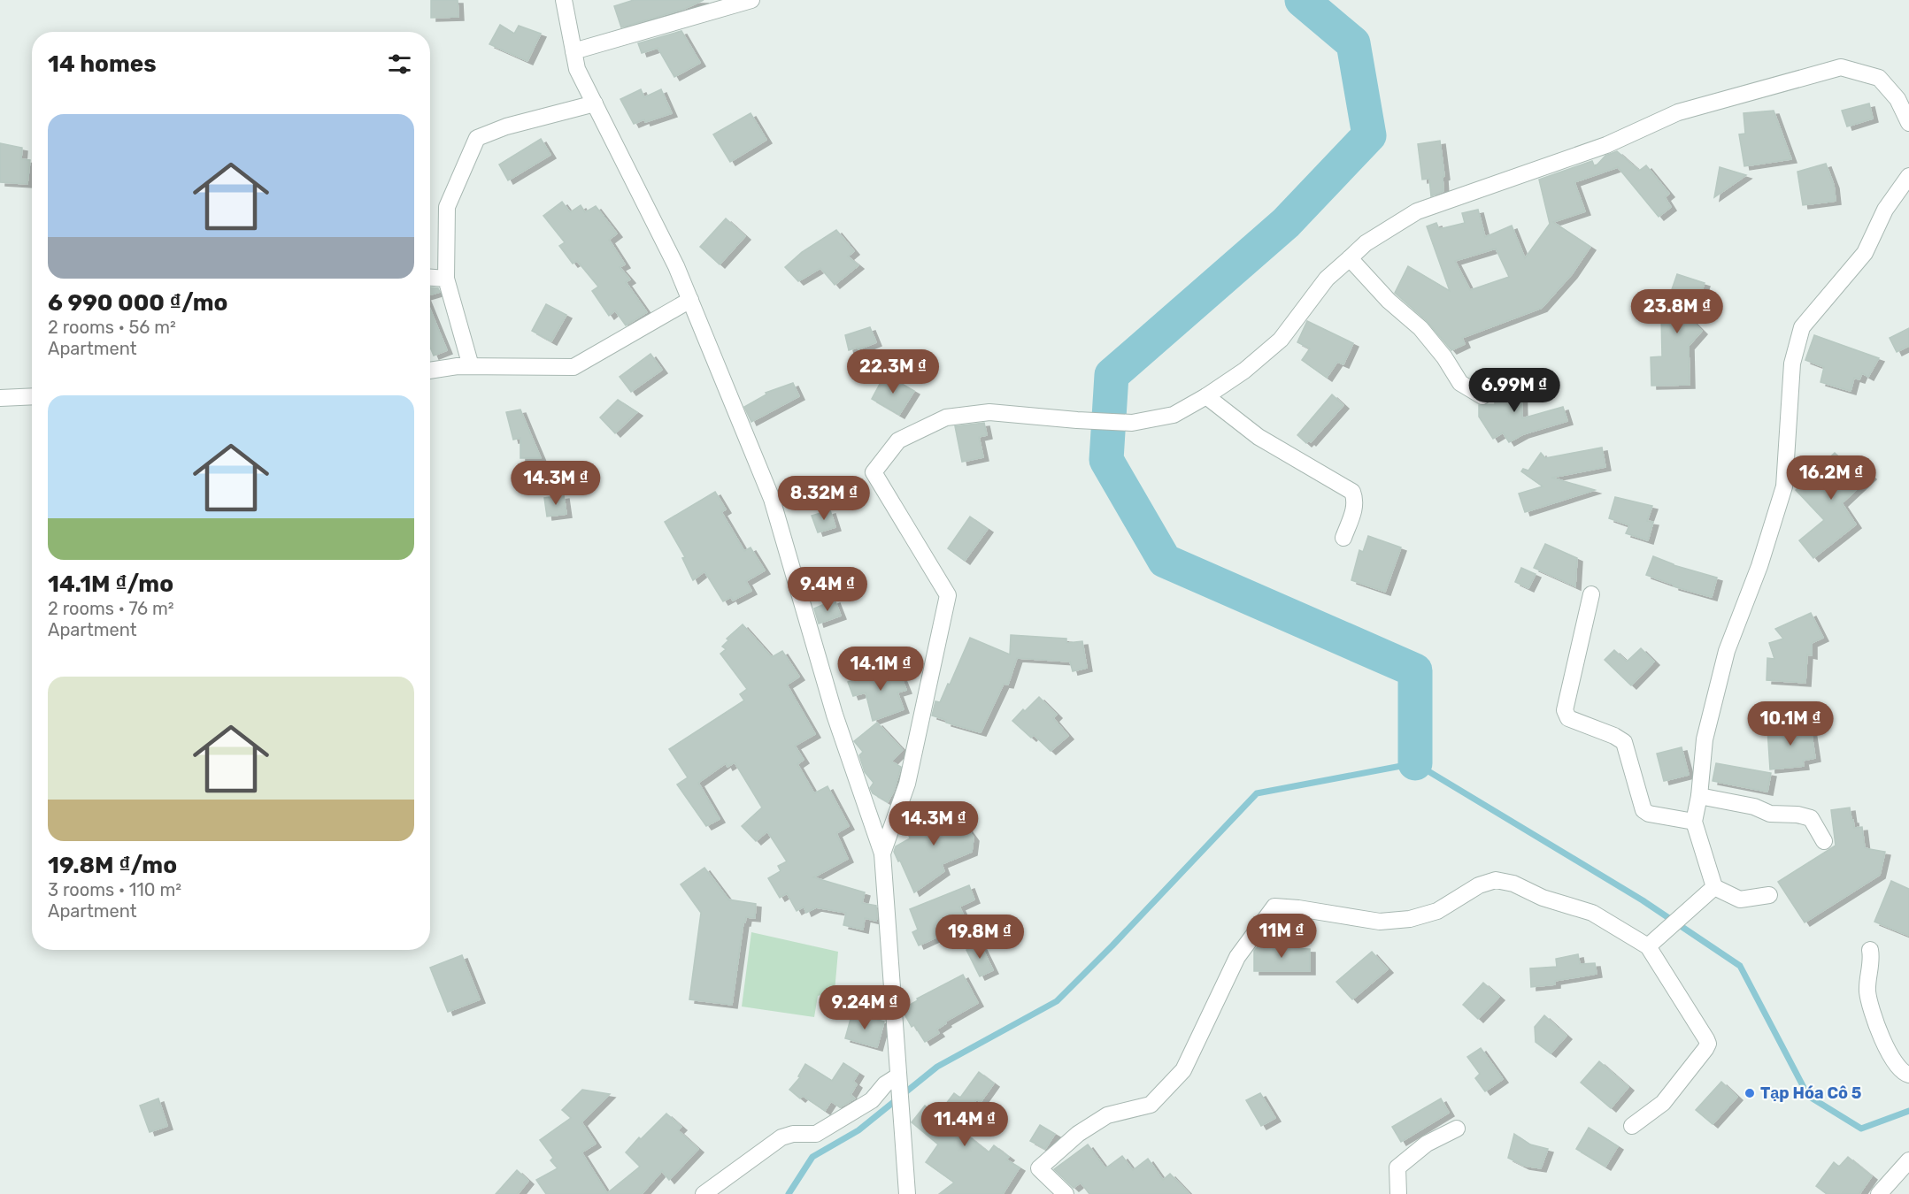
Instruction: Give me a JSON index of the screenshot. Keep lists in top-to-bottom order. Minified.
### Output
{"places":["Tạp Hóa Cô 5"],"page":{"heading":"14 homes","list":[{"name":"6 990 000 ₫/mo","note":"2 rooms · 56 m² · Apartment"},{"name":"14.1M ₫/mo","note":"2 rooms · 76 m² · Apartment"},{"name":"19.8M ₫/mo","note":"3 rooms · 110 m² · Apartment"}],"price":["23.8M ₫","22.3M ₫","6.99M ₫","16.2M ₫","14.3M ₫","8.32M ₫","9.4M ₫","14.1M ₫","10.1M ₫","14.3M ₫","11M ₫","19.8M ₫","9.24M ₫","11.4M ₫"]}}
